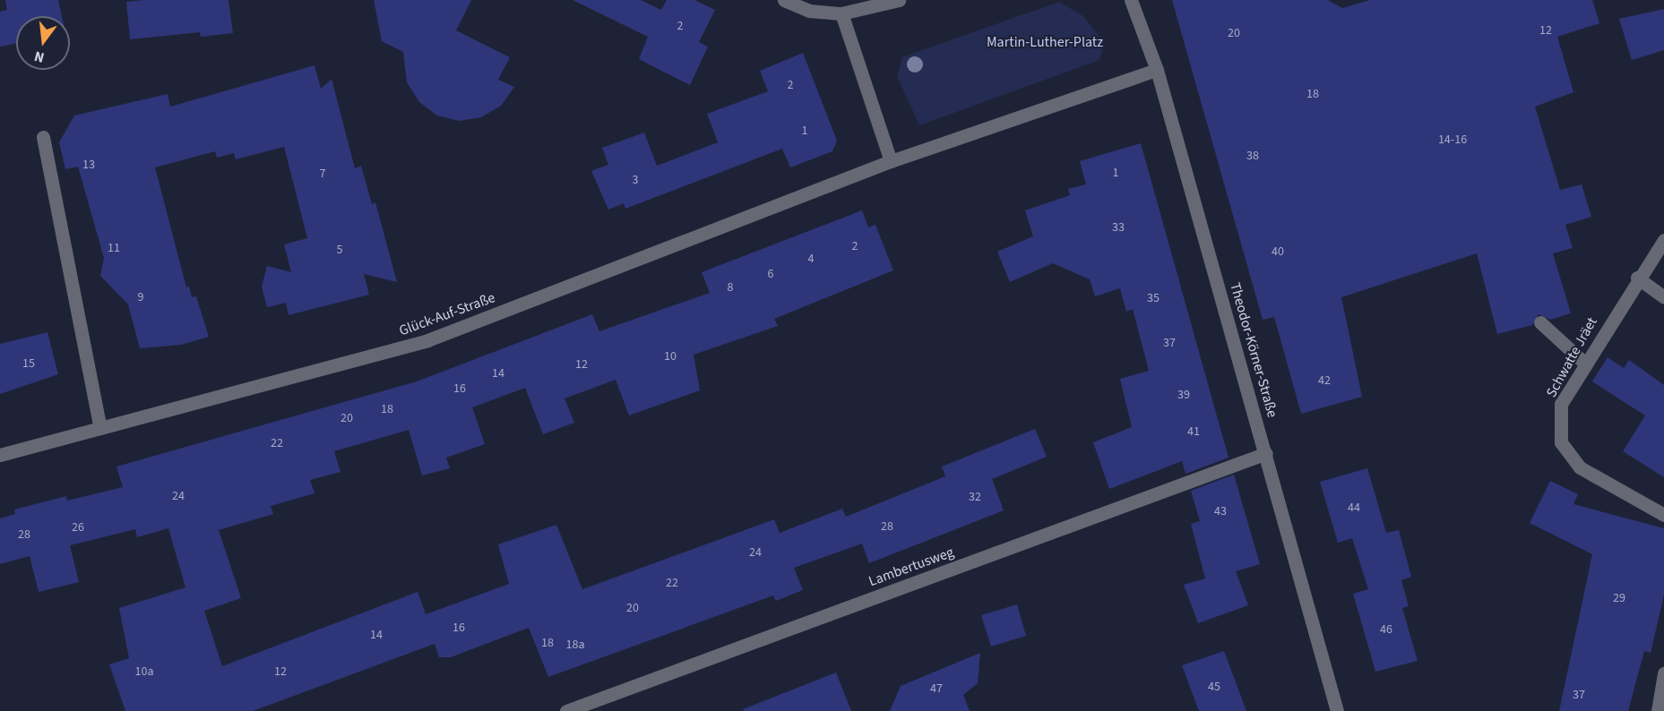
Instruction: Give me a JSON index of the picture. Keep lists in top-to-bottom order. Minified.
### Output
{"streets":{"street":["Glück-Auf-Straße","Theodor-Körner-Straße","Schwatte Jräet","Lambertusweg"]},"crossings":[["Theodor-Körner-Straße","Lambertusweg"]],"parks":["Martin-Luther-Platz"],"house_numbers":["2","12","20","2","18","1","14-16","38","13","1","7","3","33","2","11","5","40","4","6","8","9","35","37","10","15","12","14","42","16","39","18","20","41","22","24","32","44","43","28","26","28","24","22","29","20","16","46","14","18","18a","10a","12","45","47","37"],"north":"bottom"}
